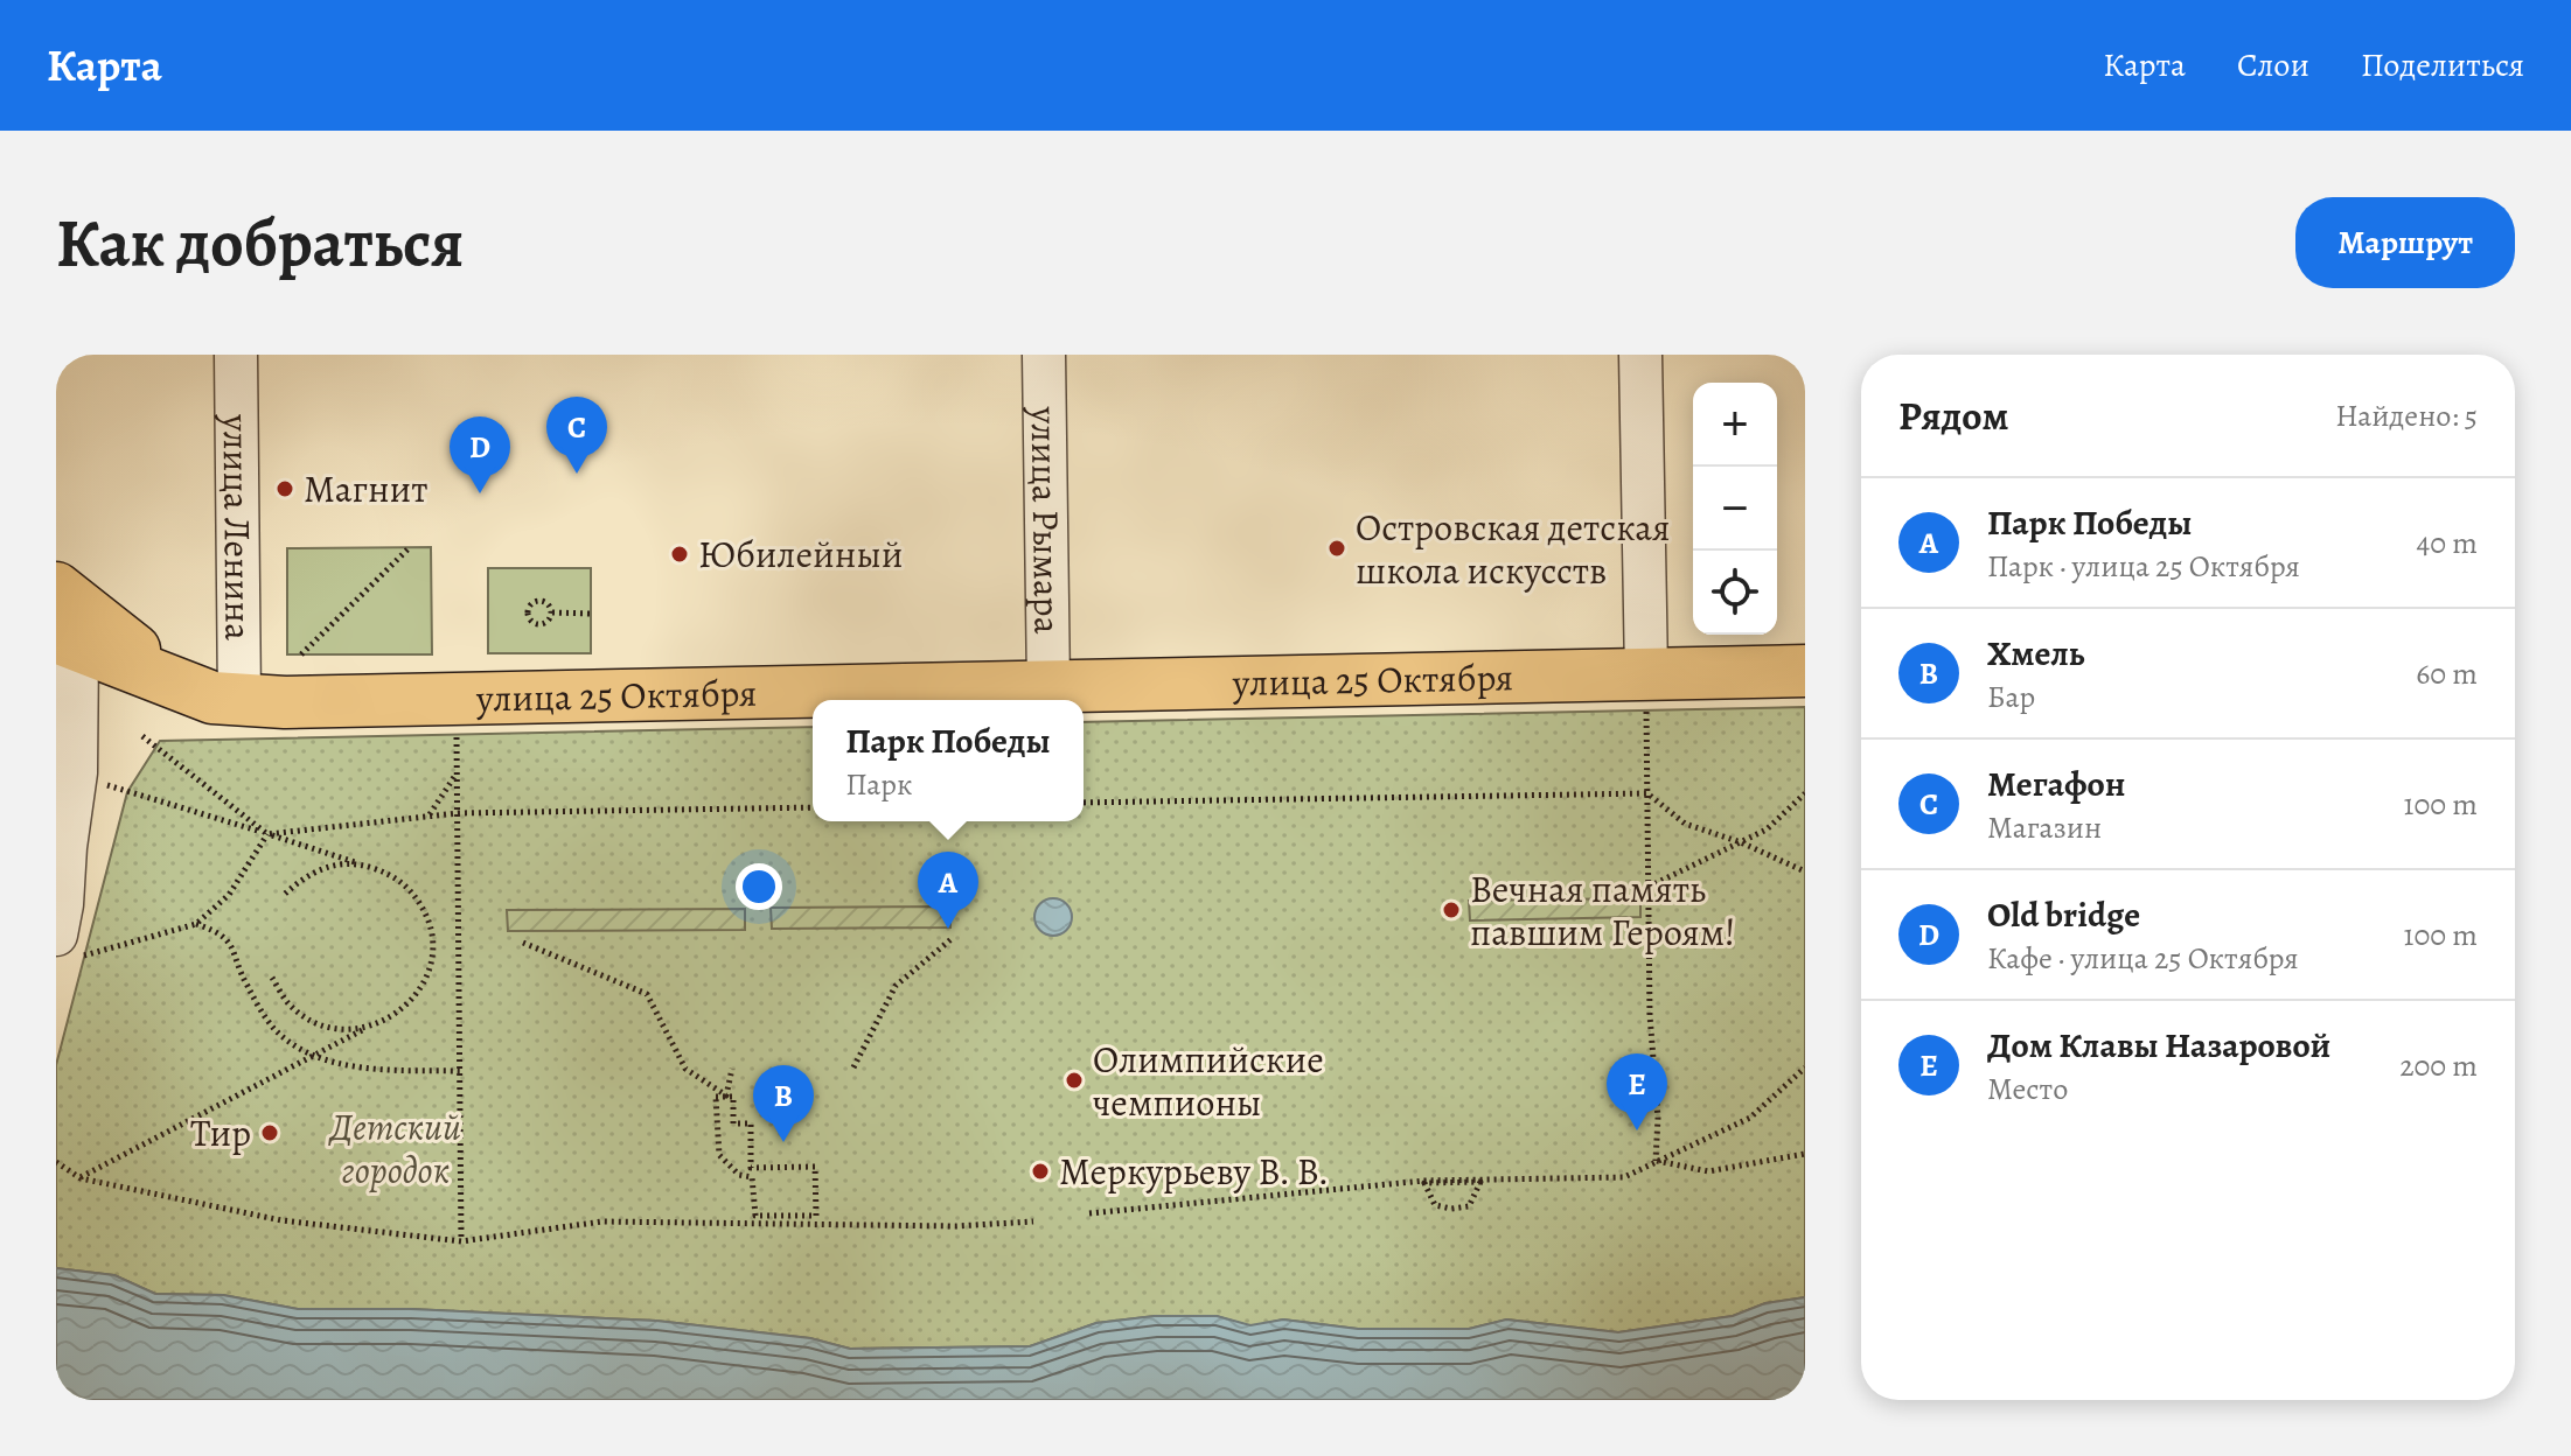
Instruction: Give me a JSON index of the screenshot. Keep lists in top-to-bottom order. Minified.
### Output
{"streets":{"main road":["улица 25 Октября"],"street":["улица Рымара","улица Ленина"]},"crossings":[["улица Рымара","улица 25 Октября"],["улица Ленина","улица 25 Октября"]],"parks":["Детский городок"],"places":["Магнит","Островская детская школа искусств","Юбилейный","Вечная память павшим Героям!","Олимпийские чемпионы","Тир","Меркурьеву В. В."],"page":{"header":"Карта","nav":["Карта","Слои","Поделиться"],"buttons":"Маршрут","title":"Как добраться","heading":["Рядом","Найдено: 5"],"map_buttons":["+","−"],"pins":["C","D","A","E","B"],"list":[{"mark":"A","name":"Парк Победы","note":"Парк · улица 25 Октября","value":"40 m"},{"mark":"B","name":"Хмель","note":"Бар","value":"60 m"},{"mark":"C","name":"Мегафон","note":"Магазин","value":"100 m"},{"mark":"D","name":"Old bridge","note":"Кафе · улица 25 Октября","value":"100 m"},{"mark":"E","name":"Дом Клавы Назаровой","note":"Место","value":"200 m"}],"popup":["Парк Победы","Парк"]}}
